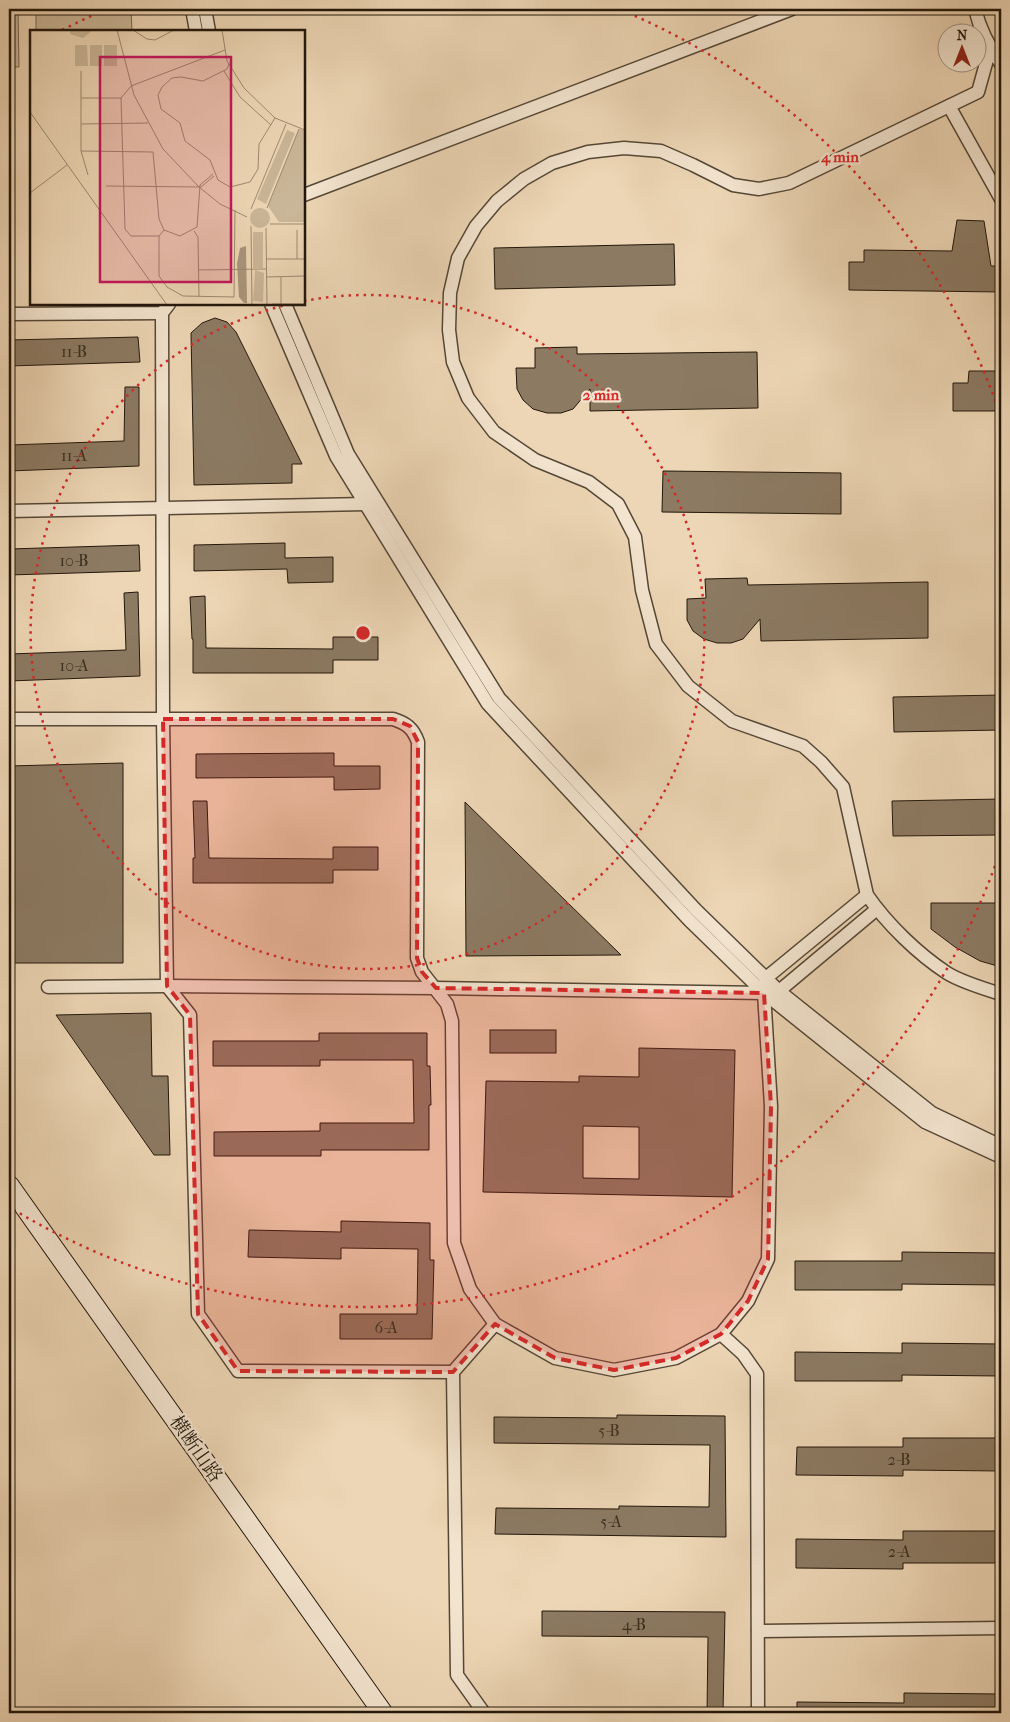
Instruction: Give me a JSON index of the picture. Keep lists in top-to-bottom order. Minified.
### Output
{"streets":{"main road":["横断山路"]},"house_numbers":["11-B","11-A","10-B","10-A","6-A","5-B","2-B","5-A","2-A","4-B"],"north":"top","rings":["4 min","2 min"]}
